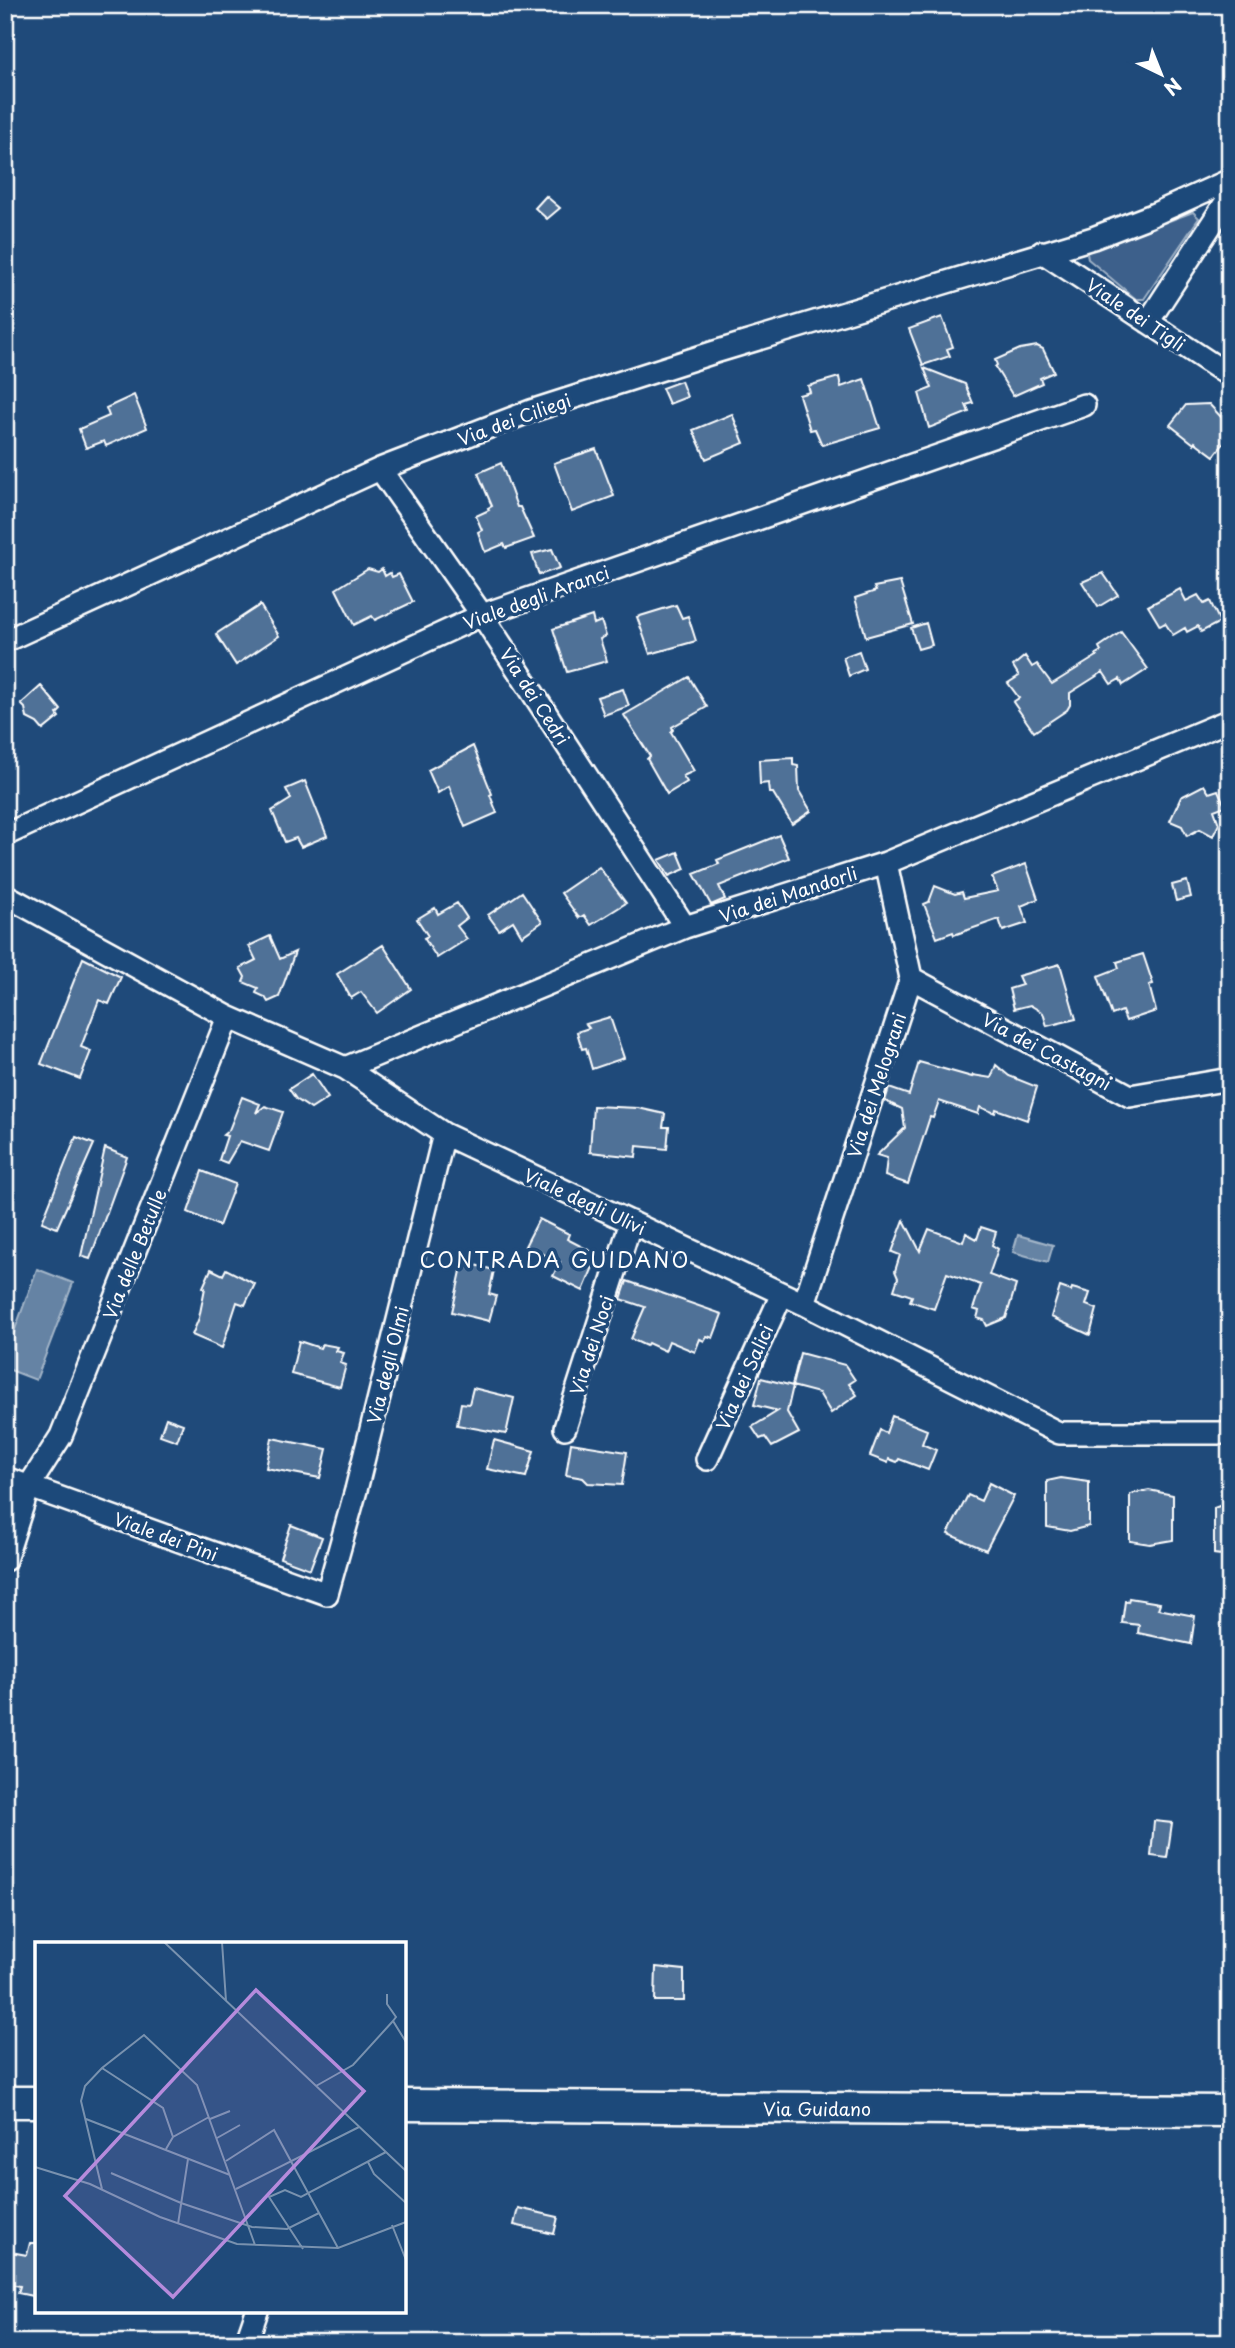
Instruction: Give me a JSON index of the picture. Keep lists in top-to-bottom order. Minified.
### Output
{"streets":{"main road":["Via Guidano"],"street":["Viale dei Tigli","Via dei Ciliegi","Viale degli Aranci","Via dei Cedri","Via dei Mandorli","Via dei Castagni","Via dei Melograni","Viale degli Ulivi","Via delle Betulle","Via dei Noci","Via degli Olmi","Via dei Salici","Viale dei Pini"]},"crossings":[["Viale dei Tigli","Via dei Ciliegi"],["Via dei Ciliegi","Via dei Cedri"],["Viale degli Aranci","Via dei Cedri"],["Via dei Cedri","Via dei Mandorli"],["Via dei Mandorli","Viale degli Ulivi"],["Via dei Castagni","Via dei Melograni"],["Via dei Melograni","Viale degli Ulivi"],["Viale degli Ulivi","Via delle Betulle"],["Viale degli Ulivi","Via dei Noci"],["Viale degli Ulivi","Via degli Olmi"],["Viale degli Ulivi","Via dei Salici"],["Via delle Betulle","Viale dei Pini"],["Via degli Olmi","Viale dei Pini"]],"districts":["CONTRADA GUIDANO"],"north":"bottom right"}
